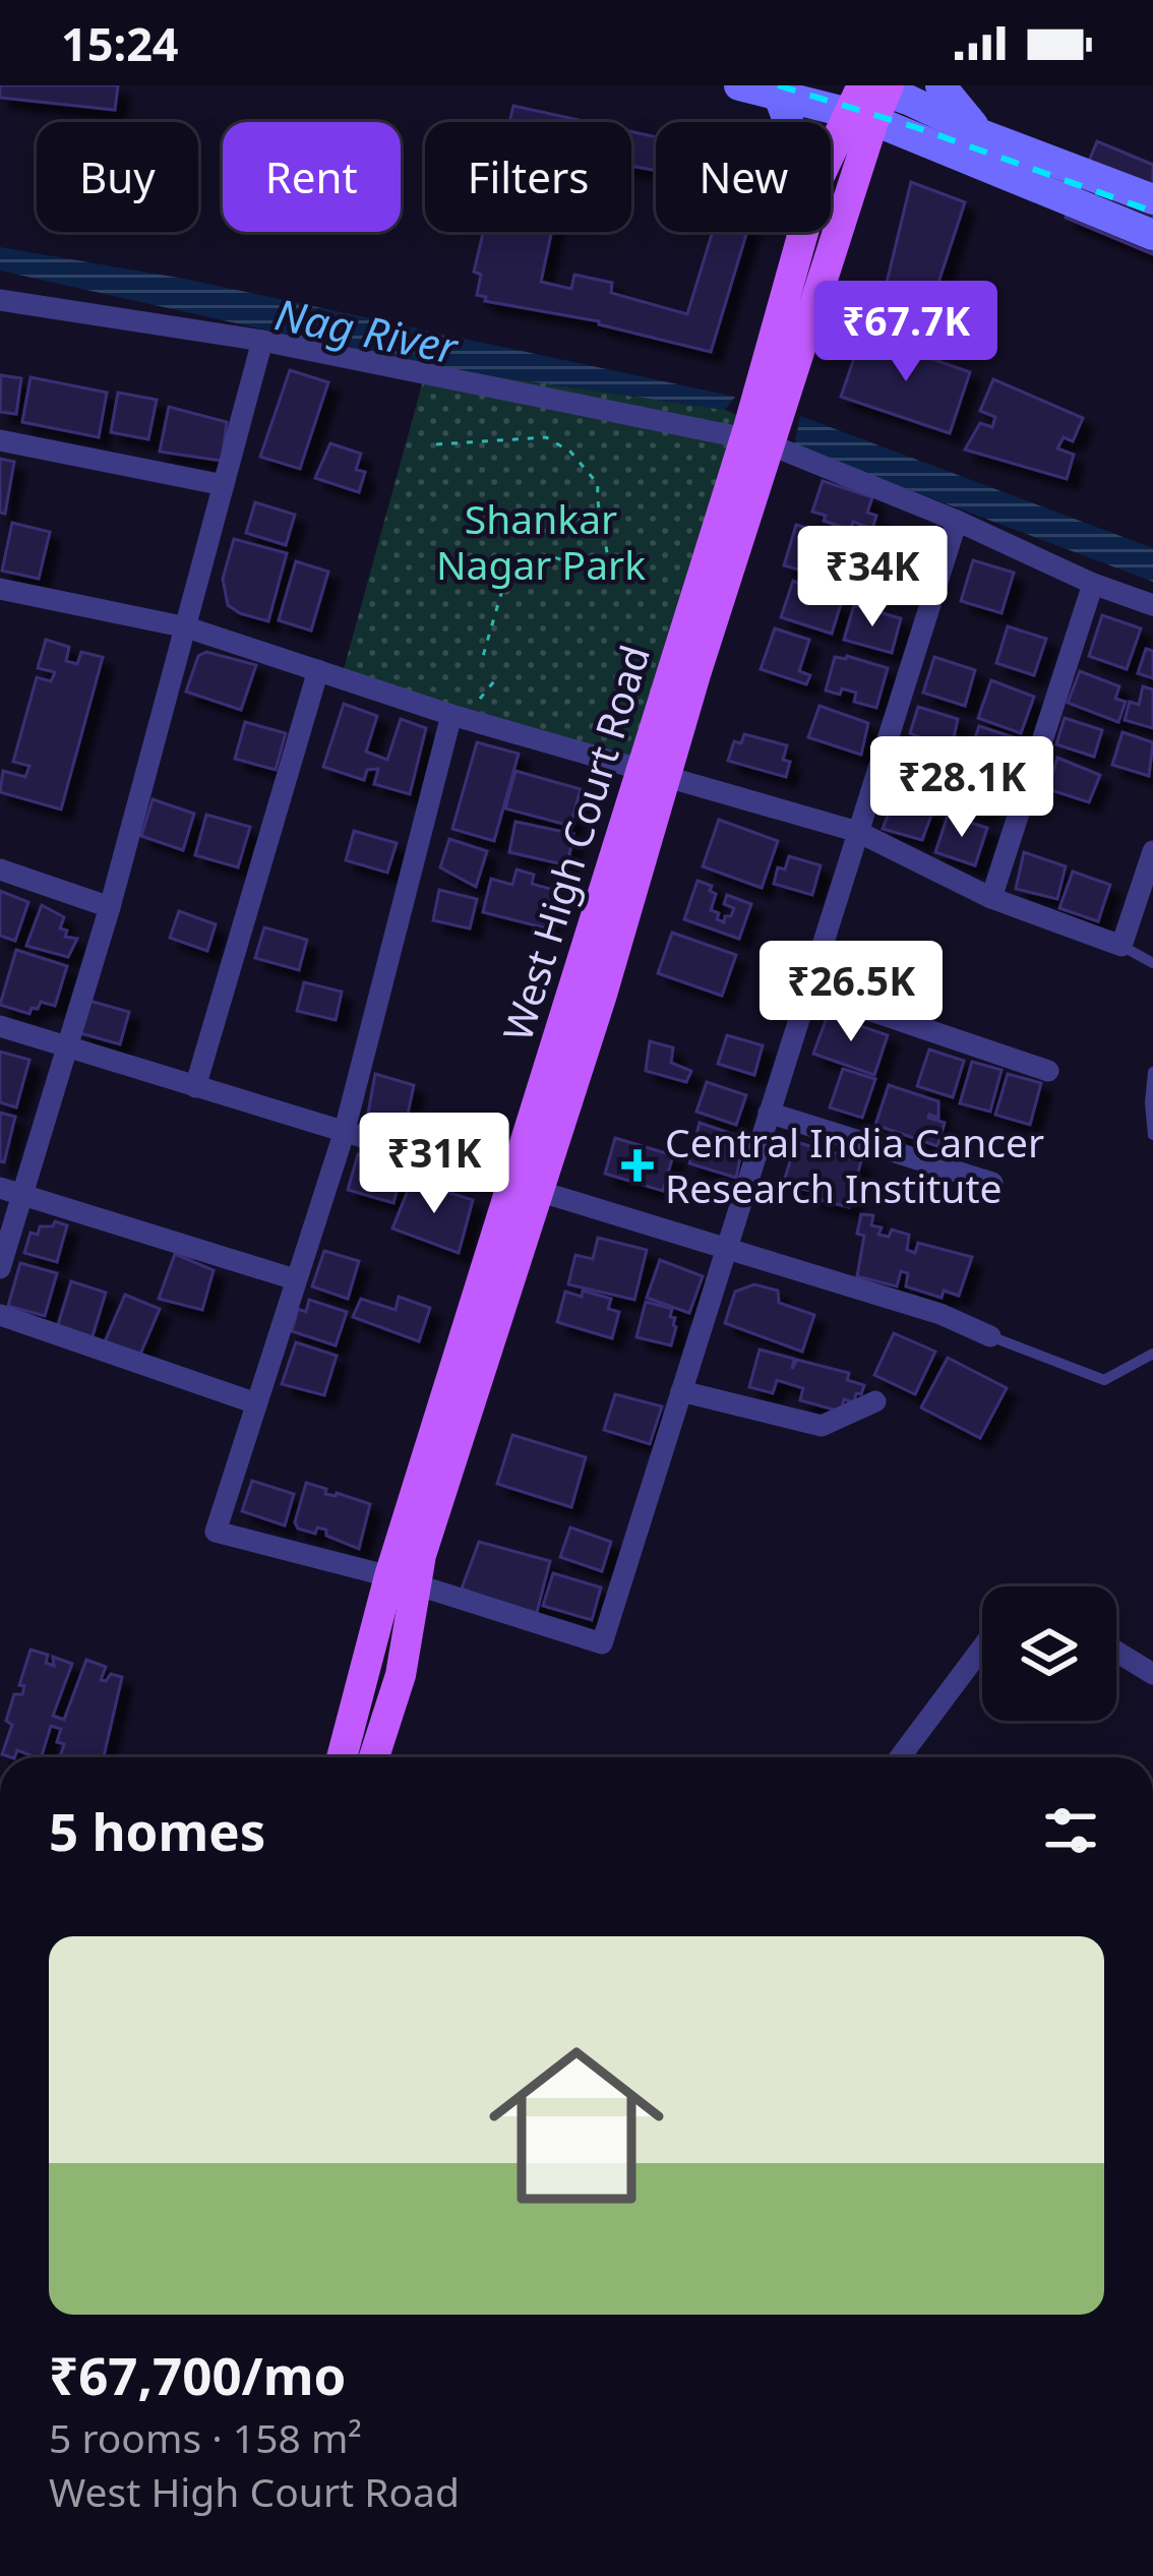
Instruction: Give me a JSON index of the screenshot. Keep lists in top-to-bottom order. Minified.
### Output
{"streets":{"main road":["West High Court Road"]},"water":["Nag River"],"parks":["Shankar Nagar Park"],"places":{"health":["Central India Cancer Research Institute"]},"page":{"status":"15:24","chip":["Buy","Rent","Filters","New"],"price":["₹67.7K","₹34K","₹28.1K","₹26.5K","₹31K"],"heading":"5 homes","list":[{"name":"₹67,700/mo","note":"5 rooms · 158 m² · West High Court Road"}]}}
